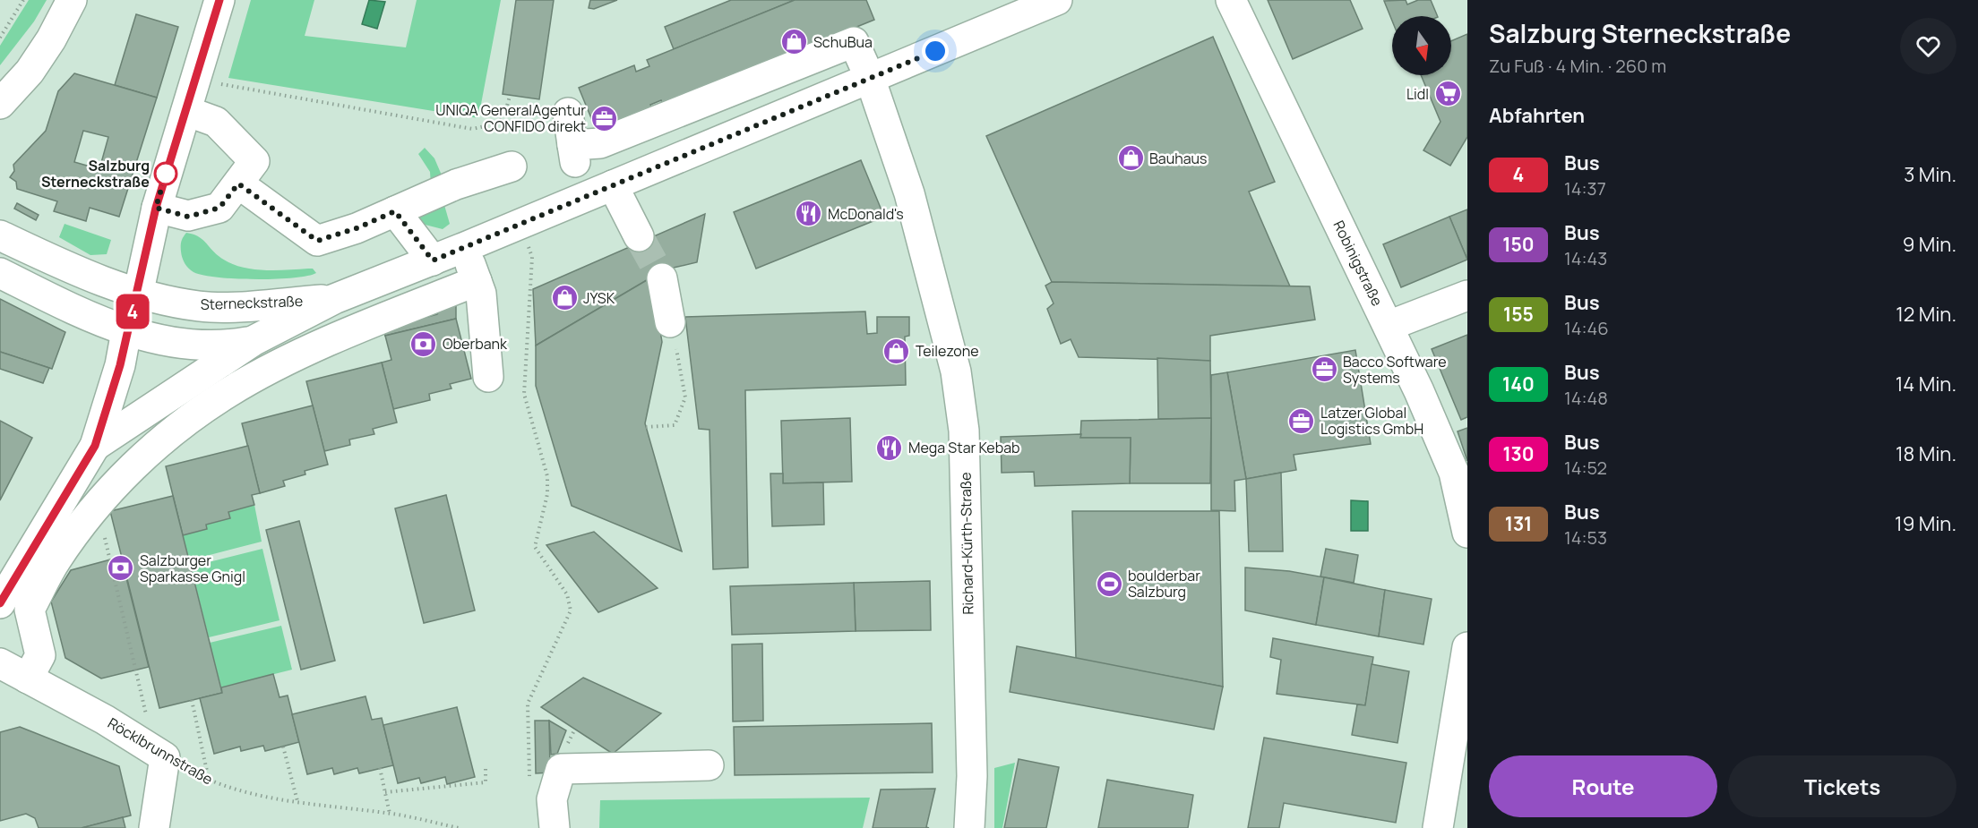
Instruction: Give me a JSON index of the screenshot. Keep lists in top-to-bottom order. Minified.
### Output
{"streets":{"street":["Robinigstraße","Sterneckstraße","Richard-Kürth-Straße","Röcklbrunnstraße"]},"crossings":[["Sterneckstraße","Richard-Kürth-Straße"]],"places":{"shop":["SchuBua","Bauhaus","JYSK","Teilezone"],"supermarket":["Lidl"],"office":["UNIQA GeneralAgentur CONFIDO direkt","Bacco Software Systems","Latzer Global Logistics GmbH"],"other":["Salzburg Sterneckstraße"],"restaurant":["McDonald's","Mega Star Kebab"],"bank":["Oberbank","Salzburger Sparkasse Gnigl"],"sports":["boulderbar Salzburg"]},"lines":["bus line 4"],"north":"bottom","page":{"on_map":"4","heading":[["Salzburg Sterneckstraße","Zu Fuß · 4 Min. · 260 m"],"Abfahrten"],"list":[{"mark":"4","name":"Bus","note":"14:37","value":"3 Min."},{"mark":"150","name":"Bus","note":"14:43","value":"9 Min."},{"mark":"155","name":"Bus","note":"14:46","value":"12 Min."},{"mark":"140","name":"Bus","note":"14:48","value":"14 Min."},{"mark":"130","name":"Bus","note":"14:52","value":"18 Min."},{"mark":"131","name":"Bus","note":"14:53","value":"19 Min."}],"buttons":["Route","Tickets"]}}
